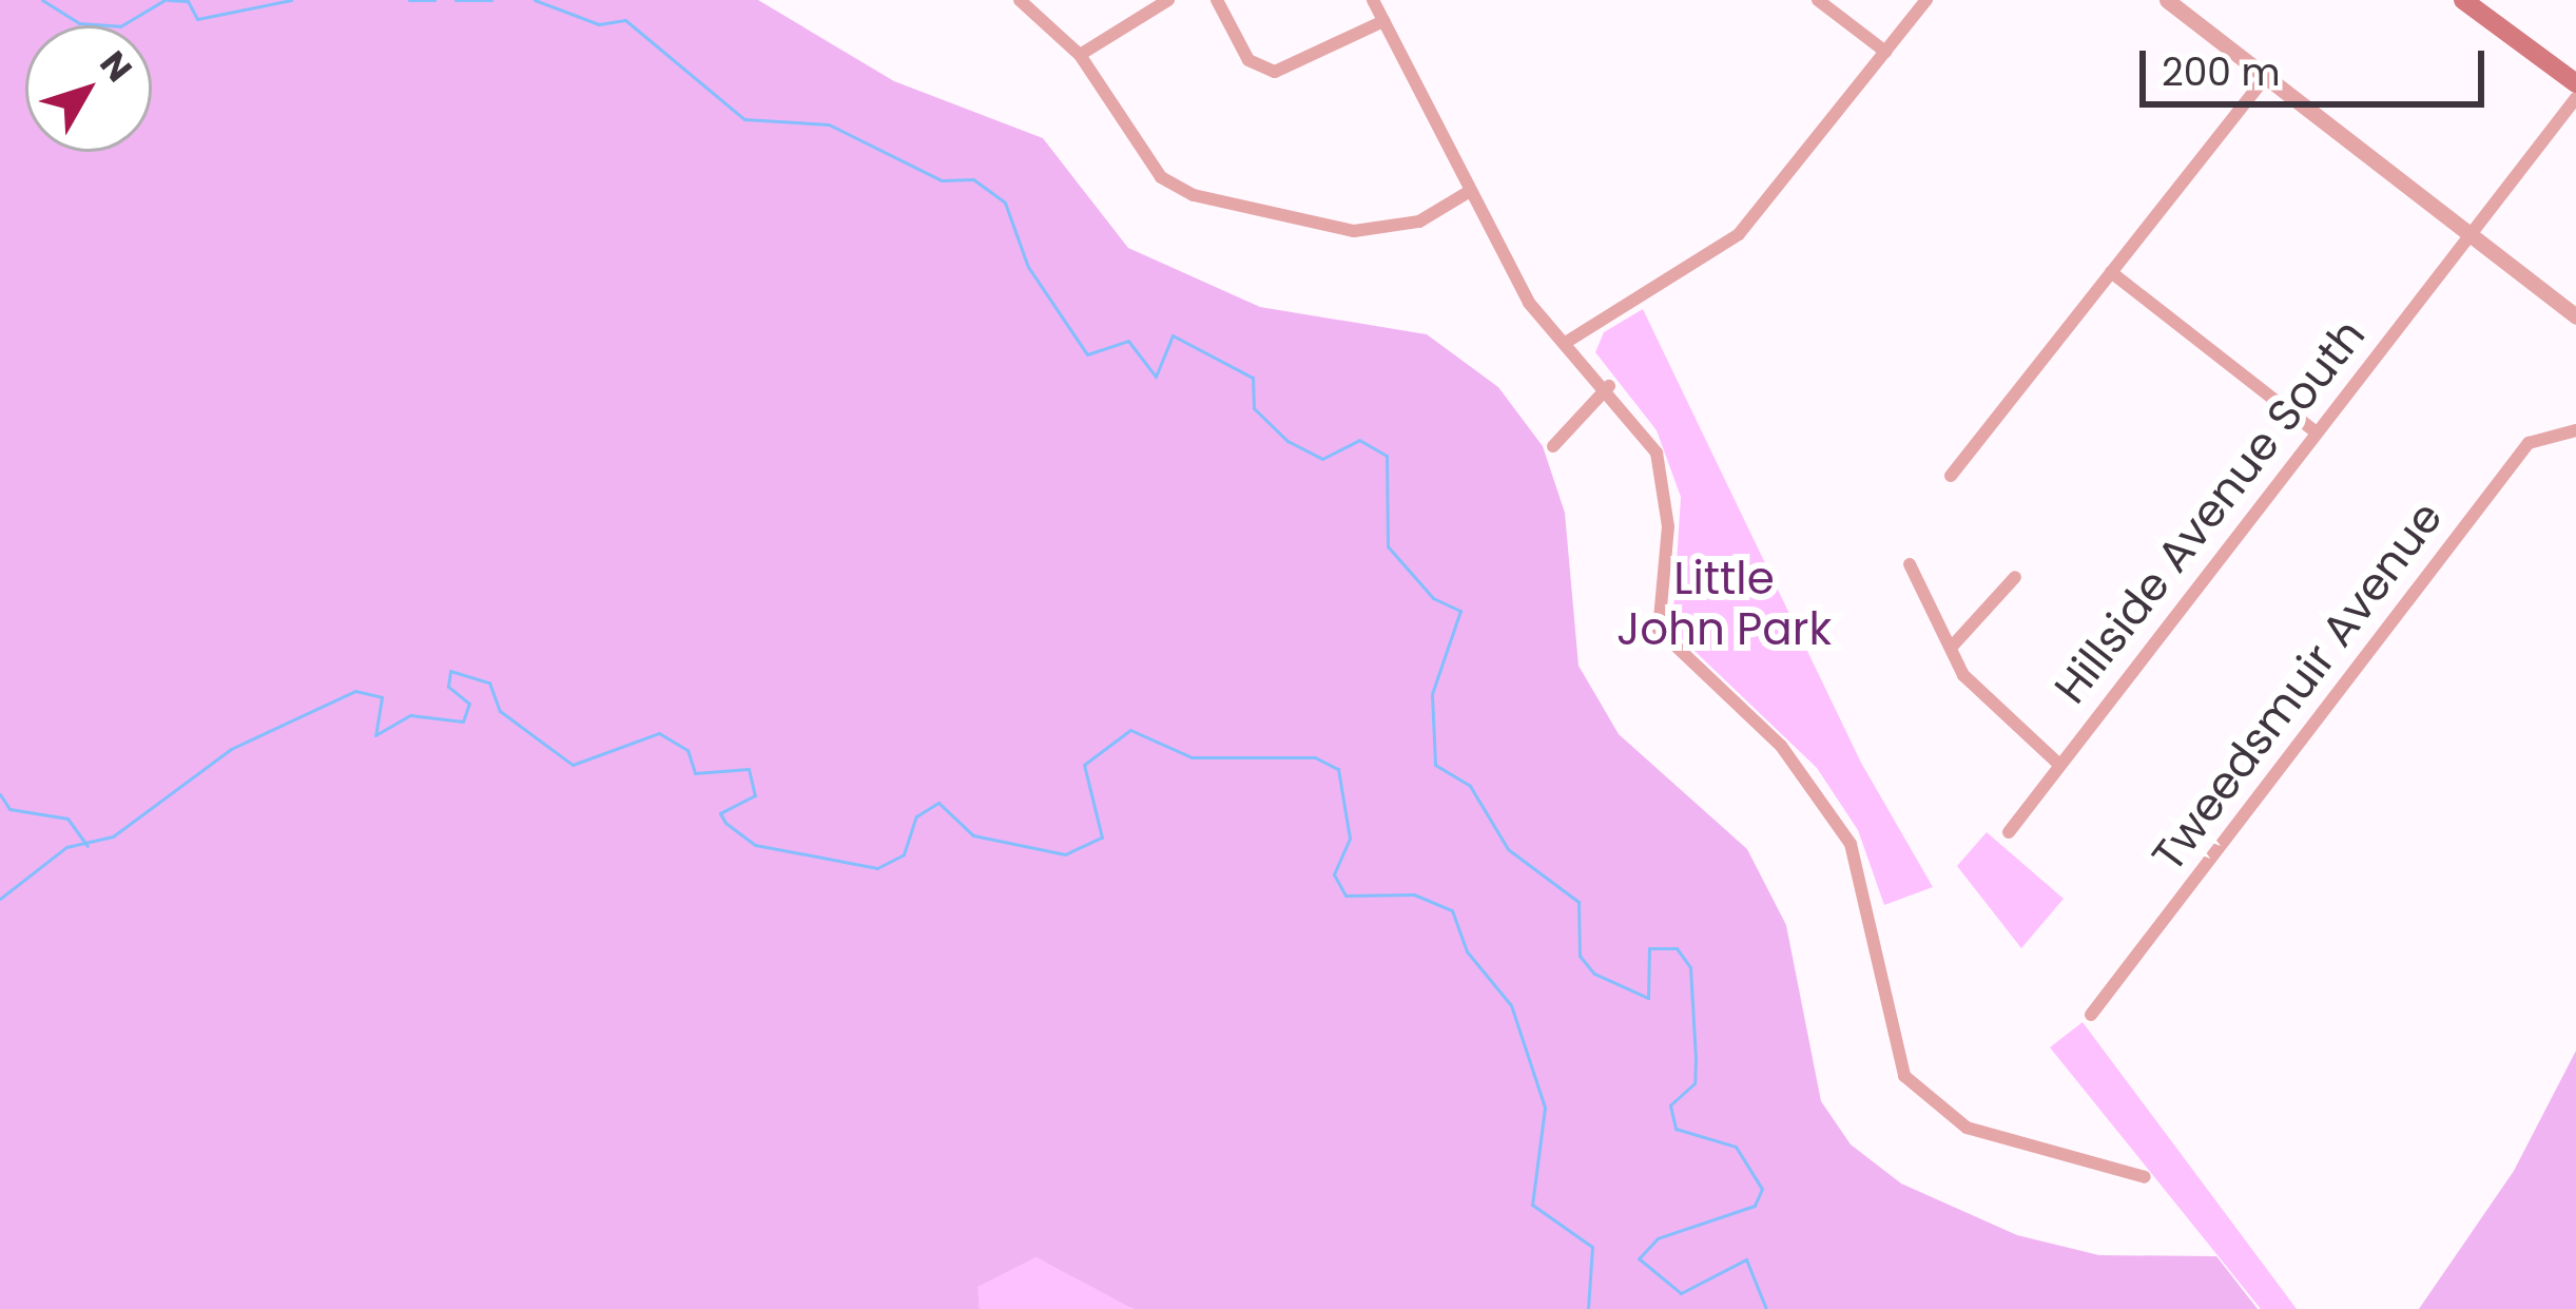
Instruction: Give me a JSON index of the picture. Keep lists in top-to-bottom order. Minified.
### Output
{"streets":{"street":["Hillside Avenue South","Tweedsmuir Avenue"]},"parks":["Little John Park"],"scale_bar":"200 m","north":"top right"}
